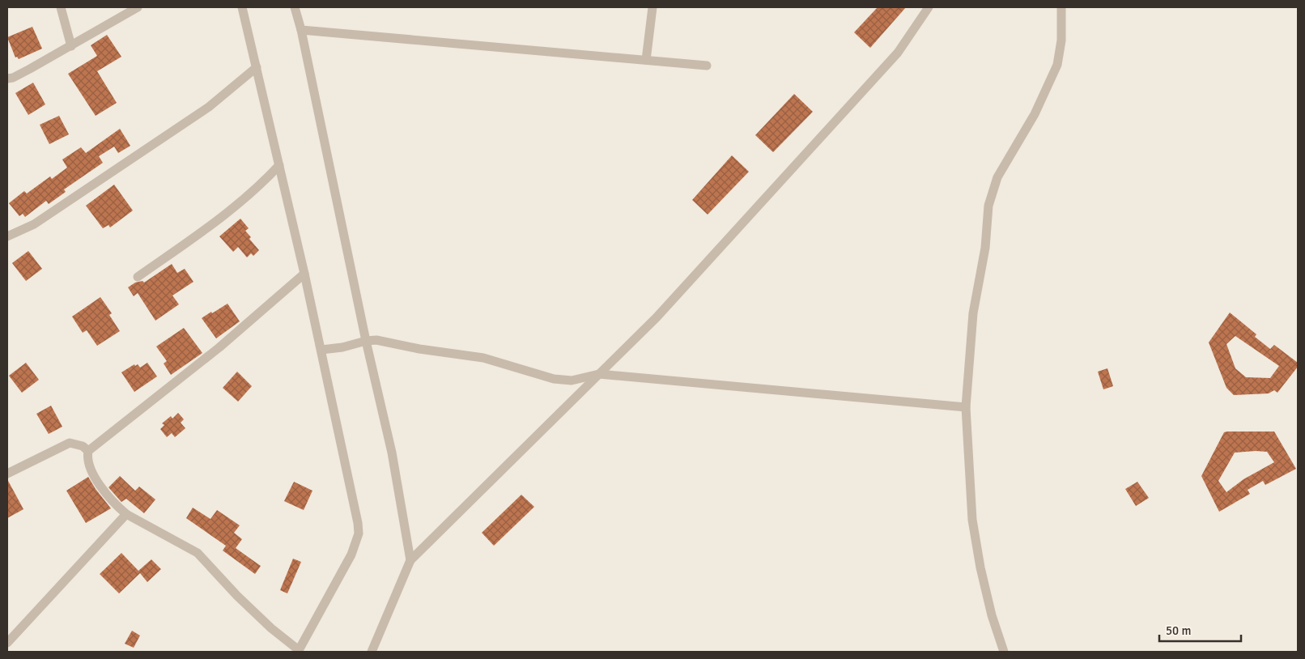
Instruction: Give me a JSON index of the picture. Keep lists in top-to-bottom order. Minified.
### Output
{"scale_bar":"50 m"}
